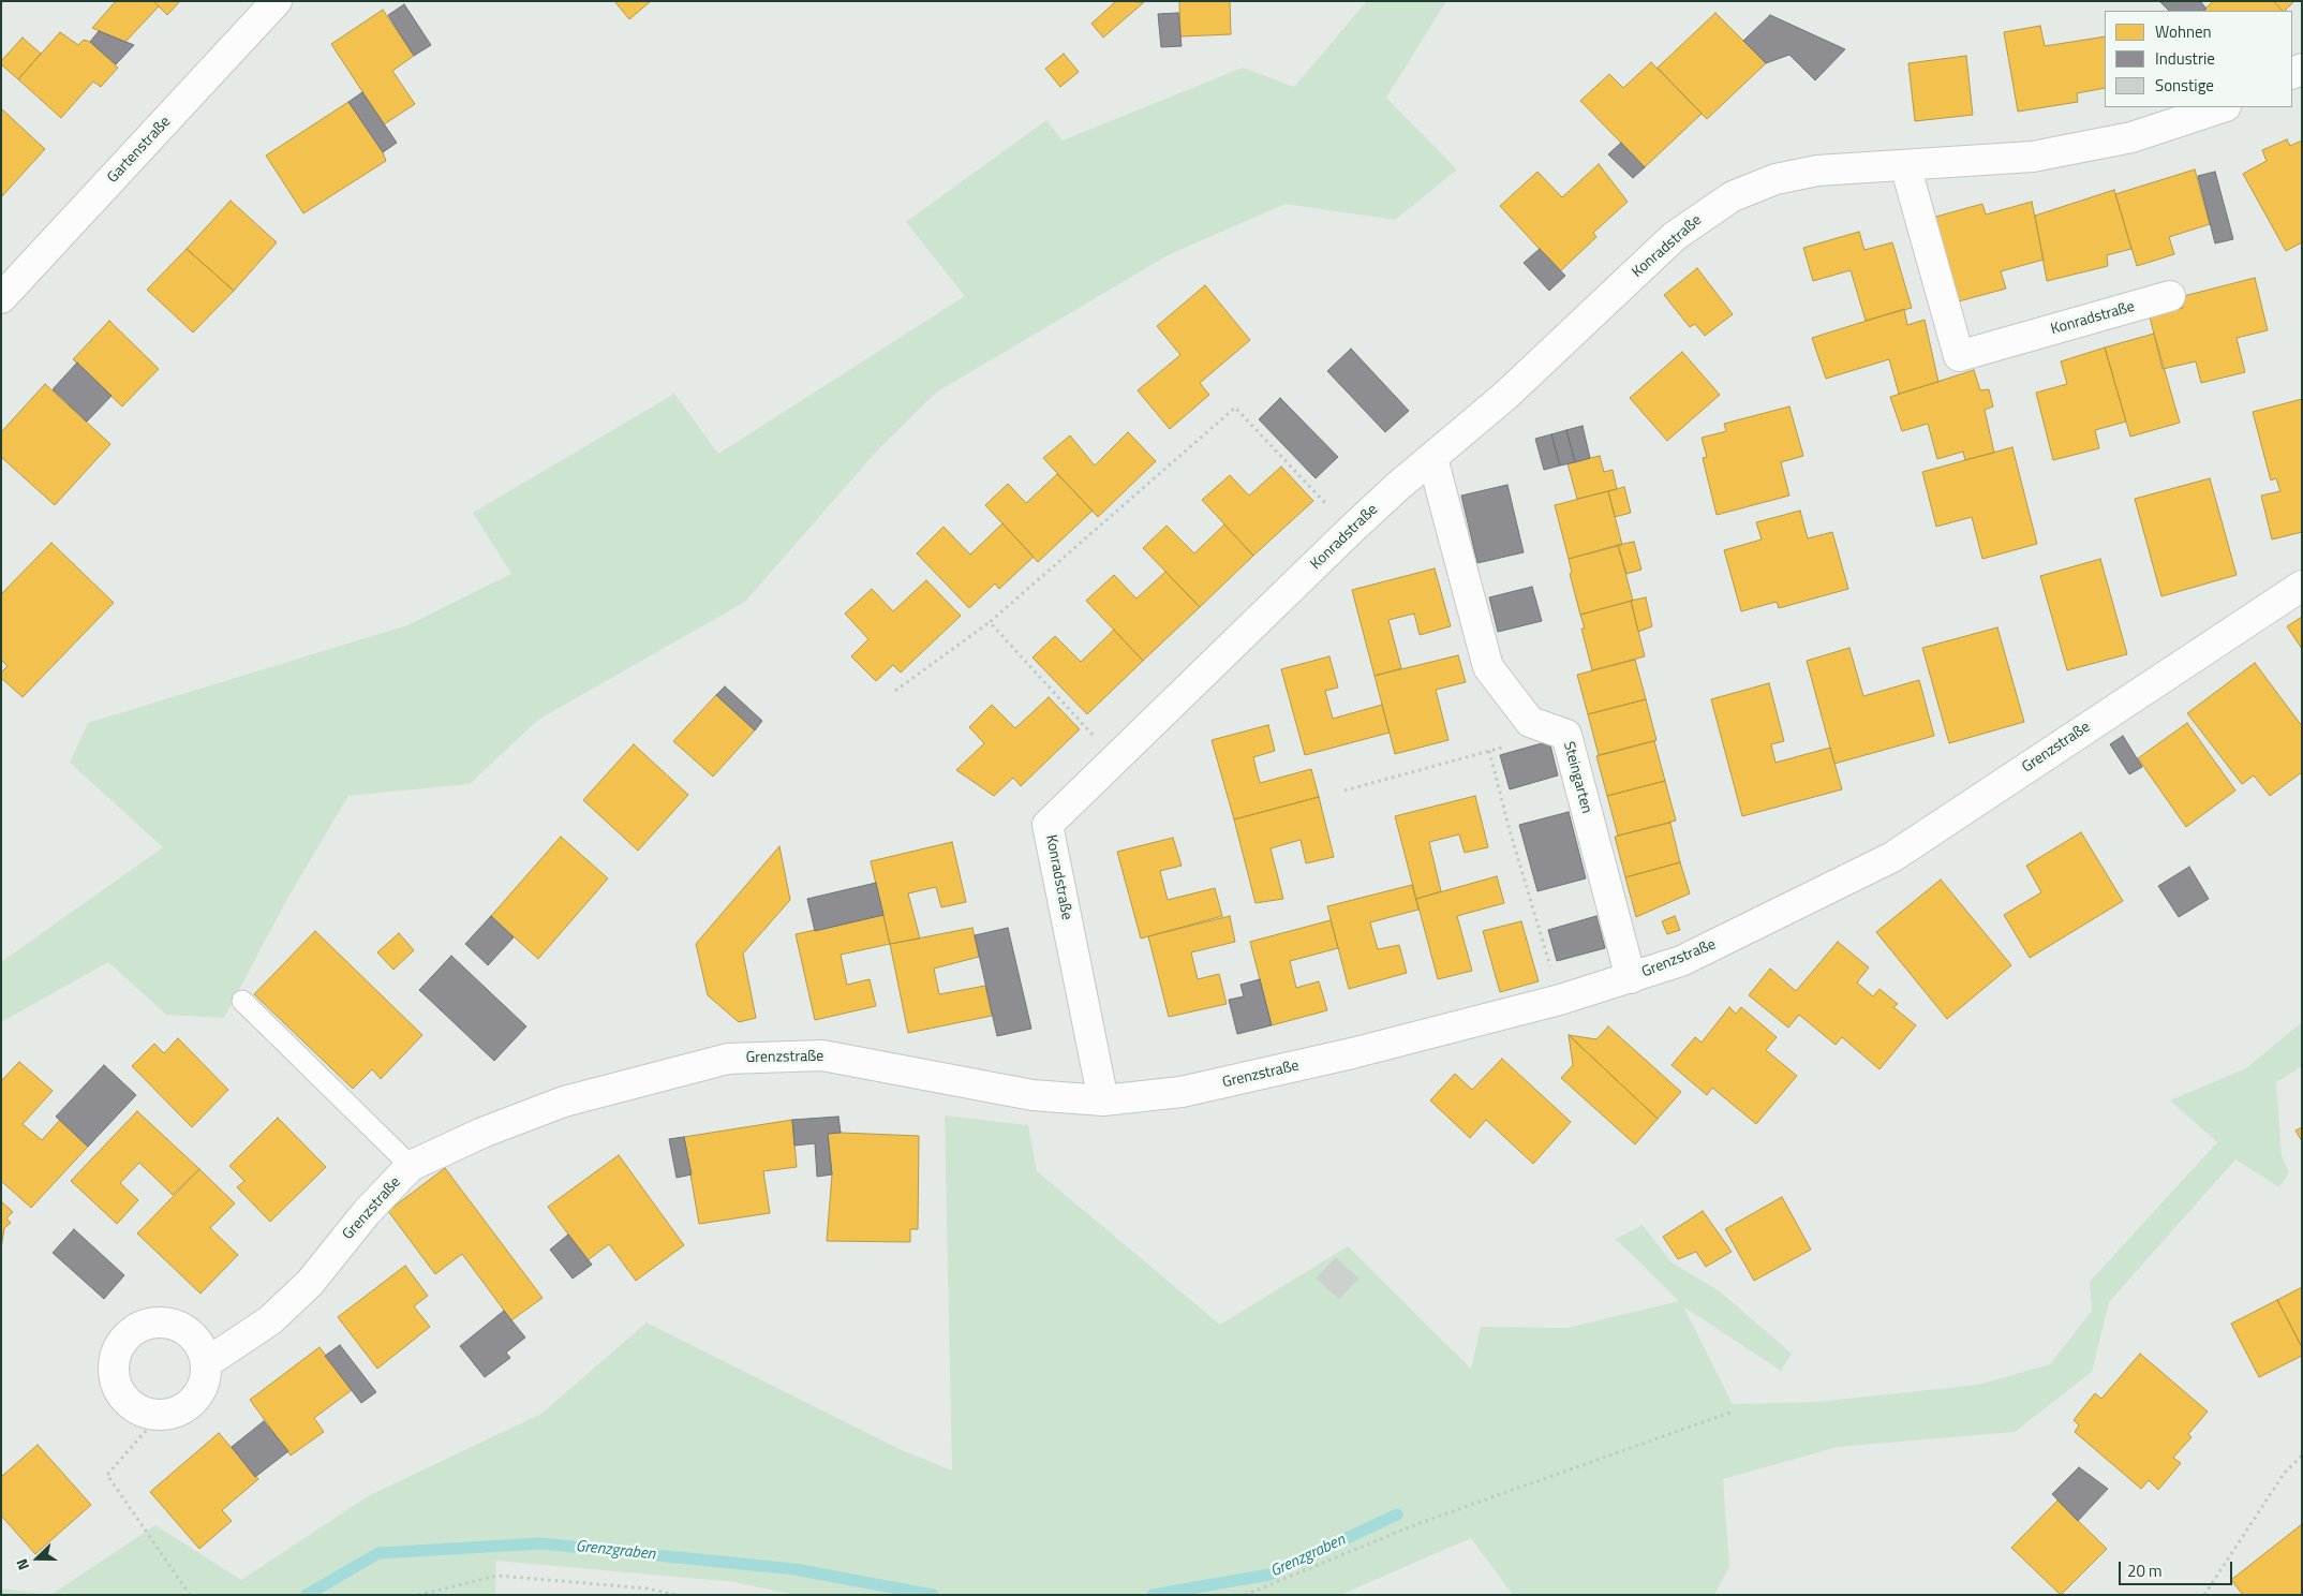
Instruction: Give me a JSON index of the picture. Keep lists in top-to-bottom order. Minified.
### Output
{"streets":{"street":["Gartenstraße","Konradstraße","Grenzstraße","Steingarten"]},"crossings":[["Konradstraße","Grenzstraße"],["Grenzstraße","Steingarten"]],"water":["Grenzgraben"],"legend":["Wohnen","Industrie","Sonstige"],"scale_bar":"20 m","north":"left"}
